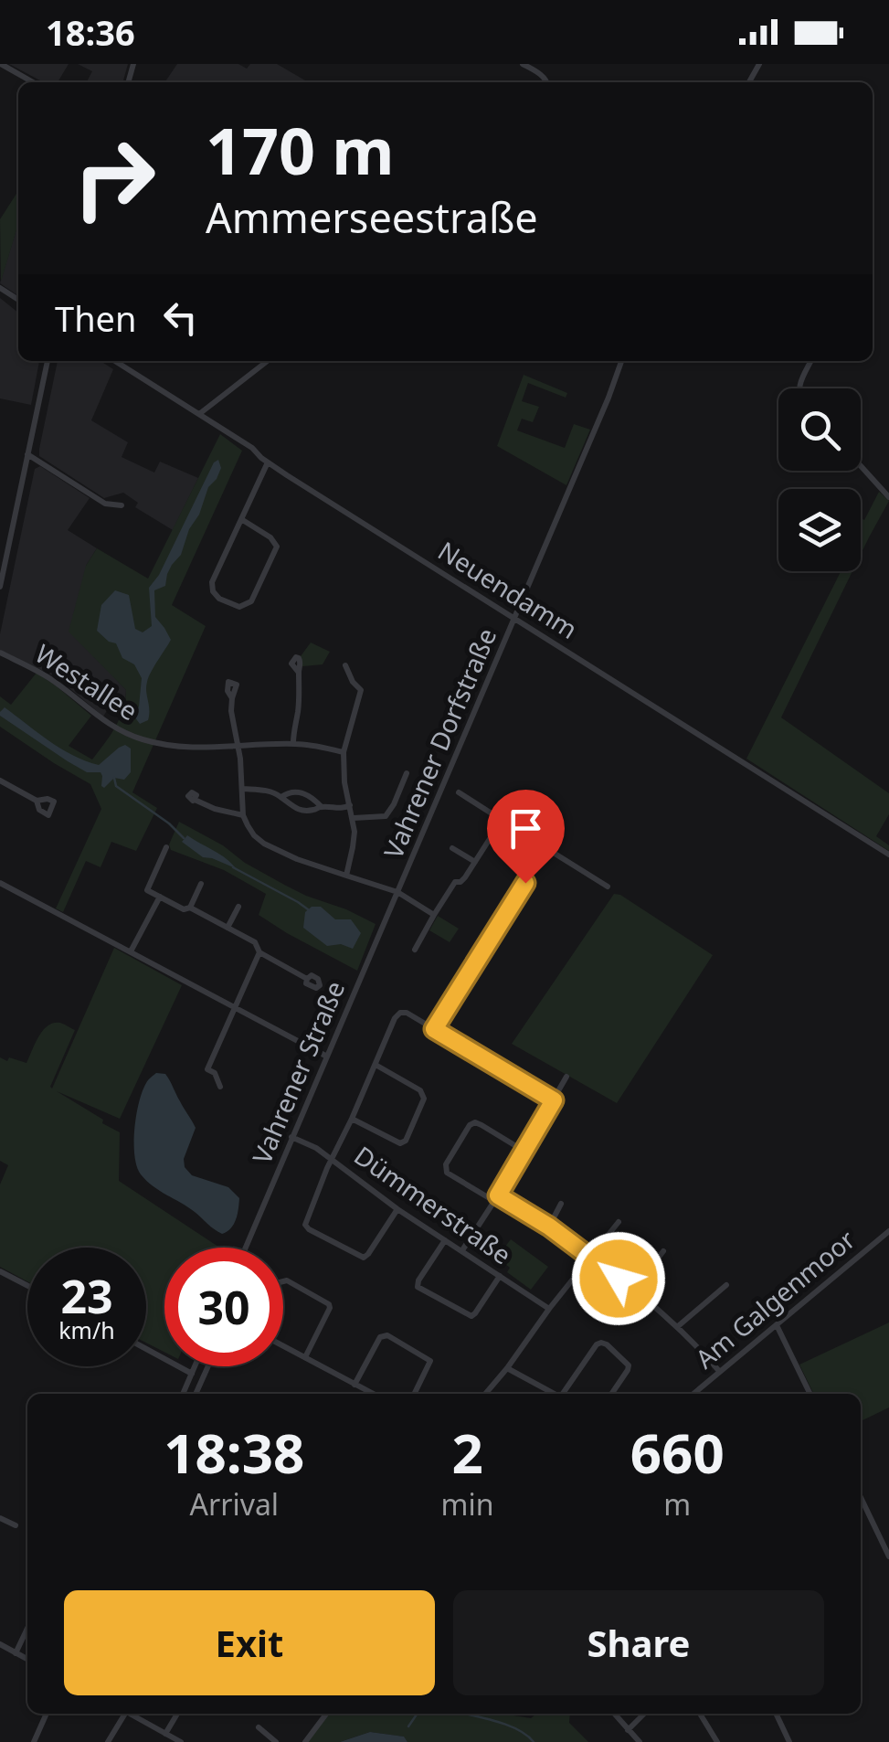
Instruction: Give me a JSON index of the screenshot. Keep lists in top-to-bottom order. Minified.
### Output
{"streets":{"street":["Neuendamm","Westallee","Vahrener Dorfstraße","Vahrener Straße","Dümmerstraße","Am Galgenmoor"]},"crossings":[["Neuendamm","Vahrener Dorfstraße"],["Vahrener Dorfstraße","Vahrener Straße"],["Vahrener Straße","Dümmerstraße"]],"page":{"status":"18:36","turn":["170 m","Ammerseestraße"],"then":"Then","speed":"23 km/h","limit":"30","eta":["18:38","Arrival","2","min","660","m"],"buttons":["Exit","Share"]}}
